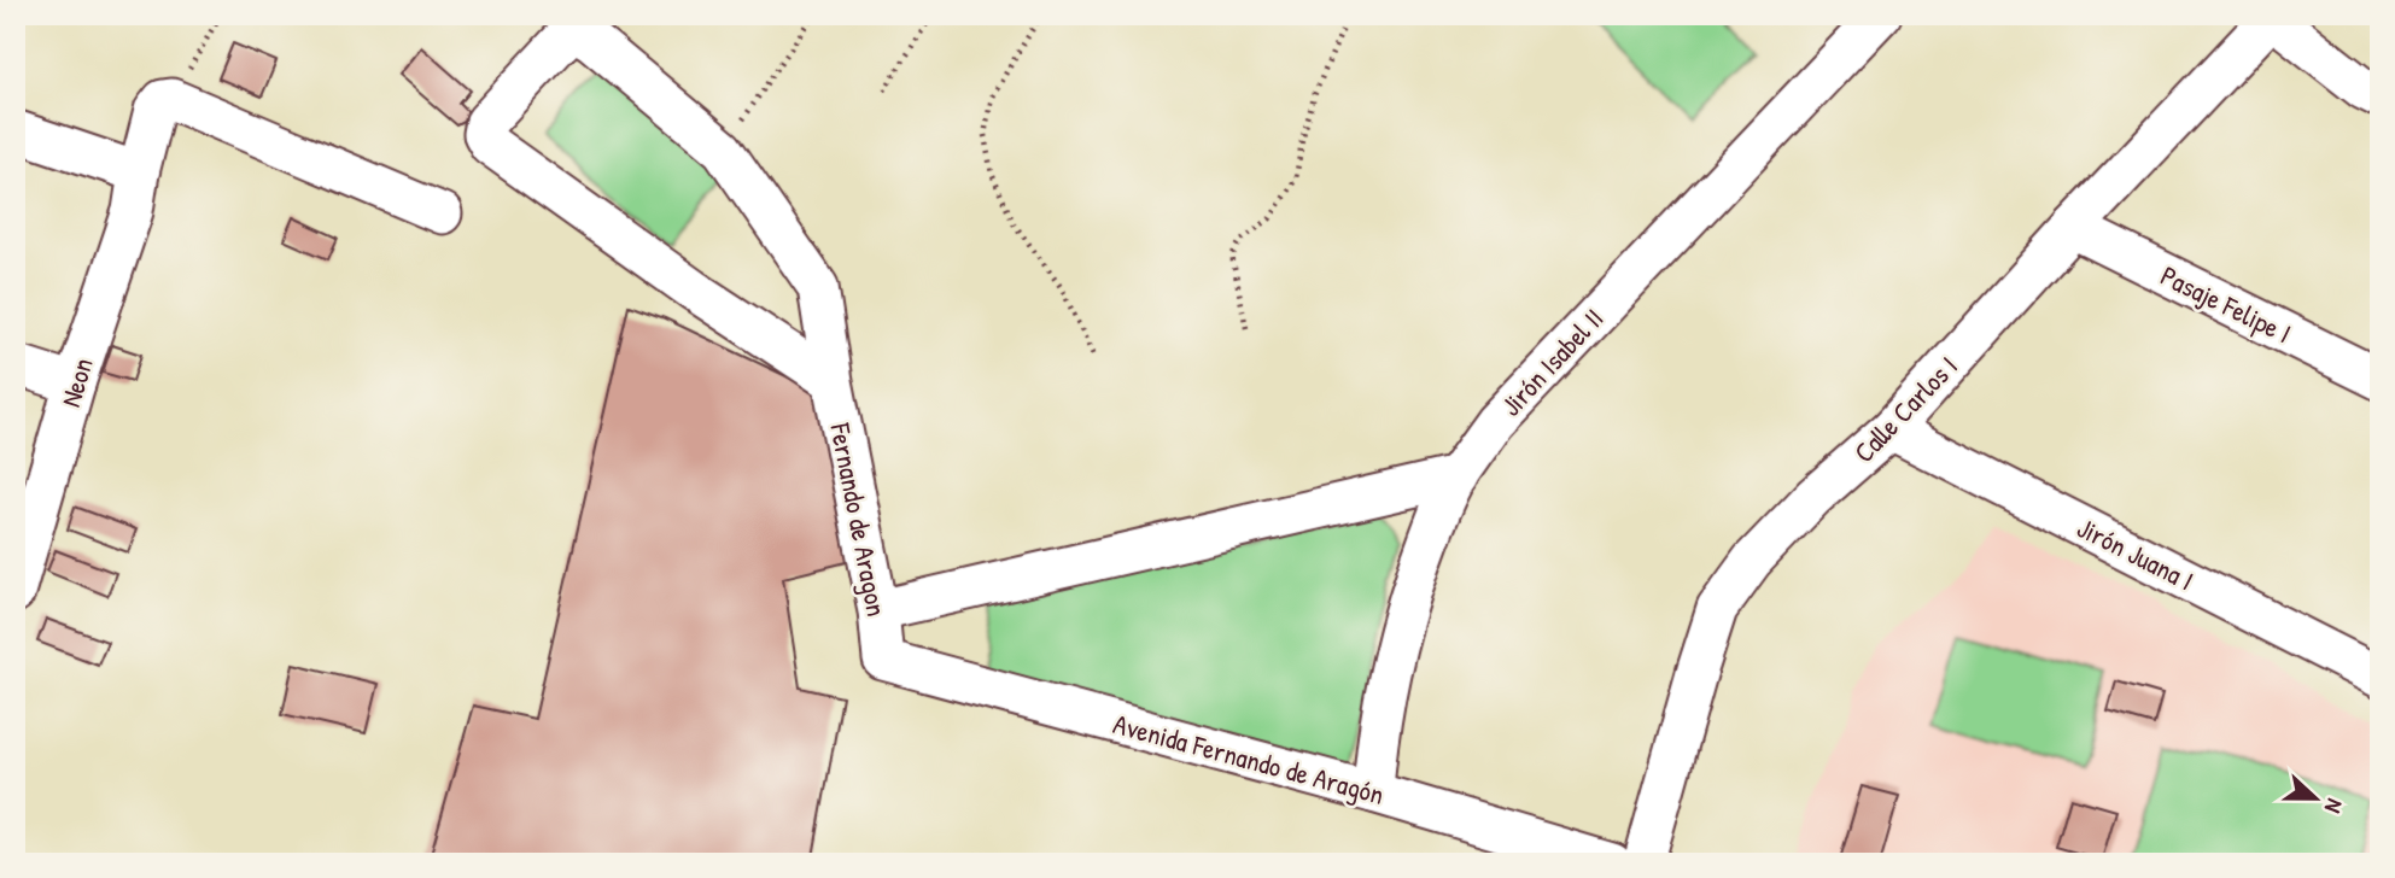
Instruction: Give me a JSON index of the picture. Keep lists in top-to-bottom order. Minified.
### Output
{"streets":{"street":["Pasaje Felipe I","Jirón Isabel II","Neon","Calle Carlos I","Fernando de Aragon","Jirón Juana I","Avenida Fernando de Aragón"]},"crossings":[["Pasaje Felipe I","Calle Carlos I"],["Jirón Isabel II","Avenida Fernando de Aragón"],["Calle Carlos I","Jirón Juana I"],["Fernando de Aragon","Avenida Fernando de Aragón"]],"north":"right"}
